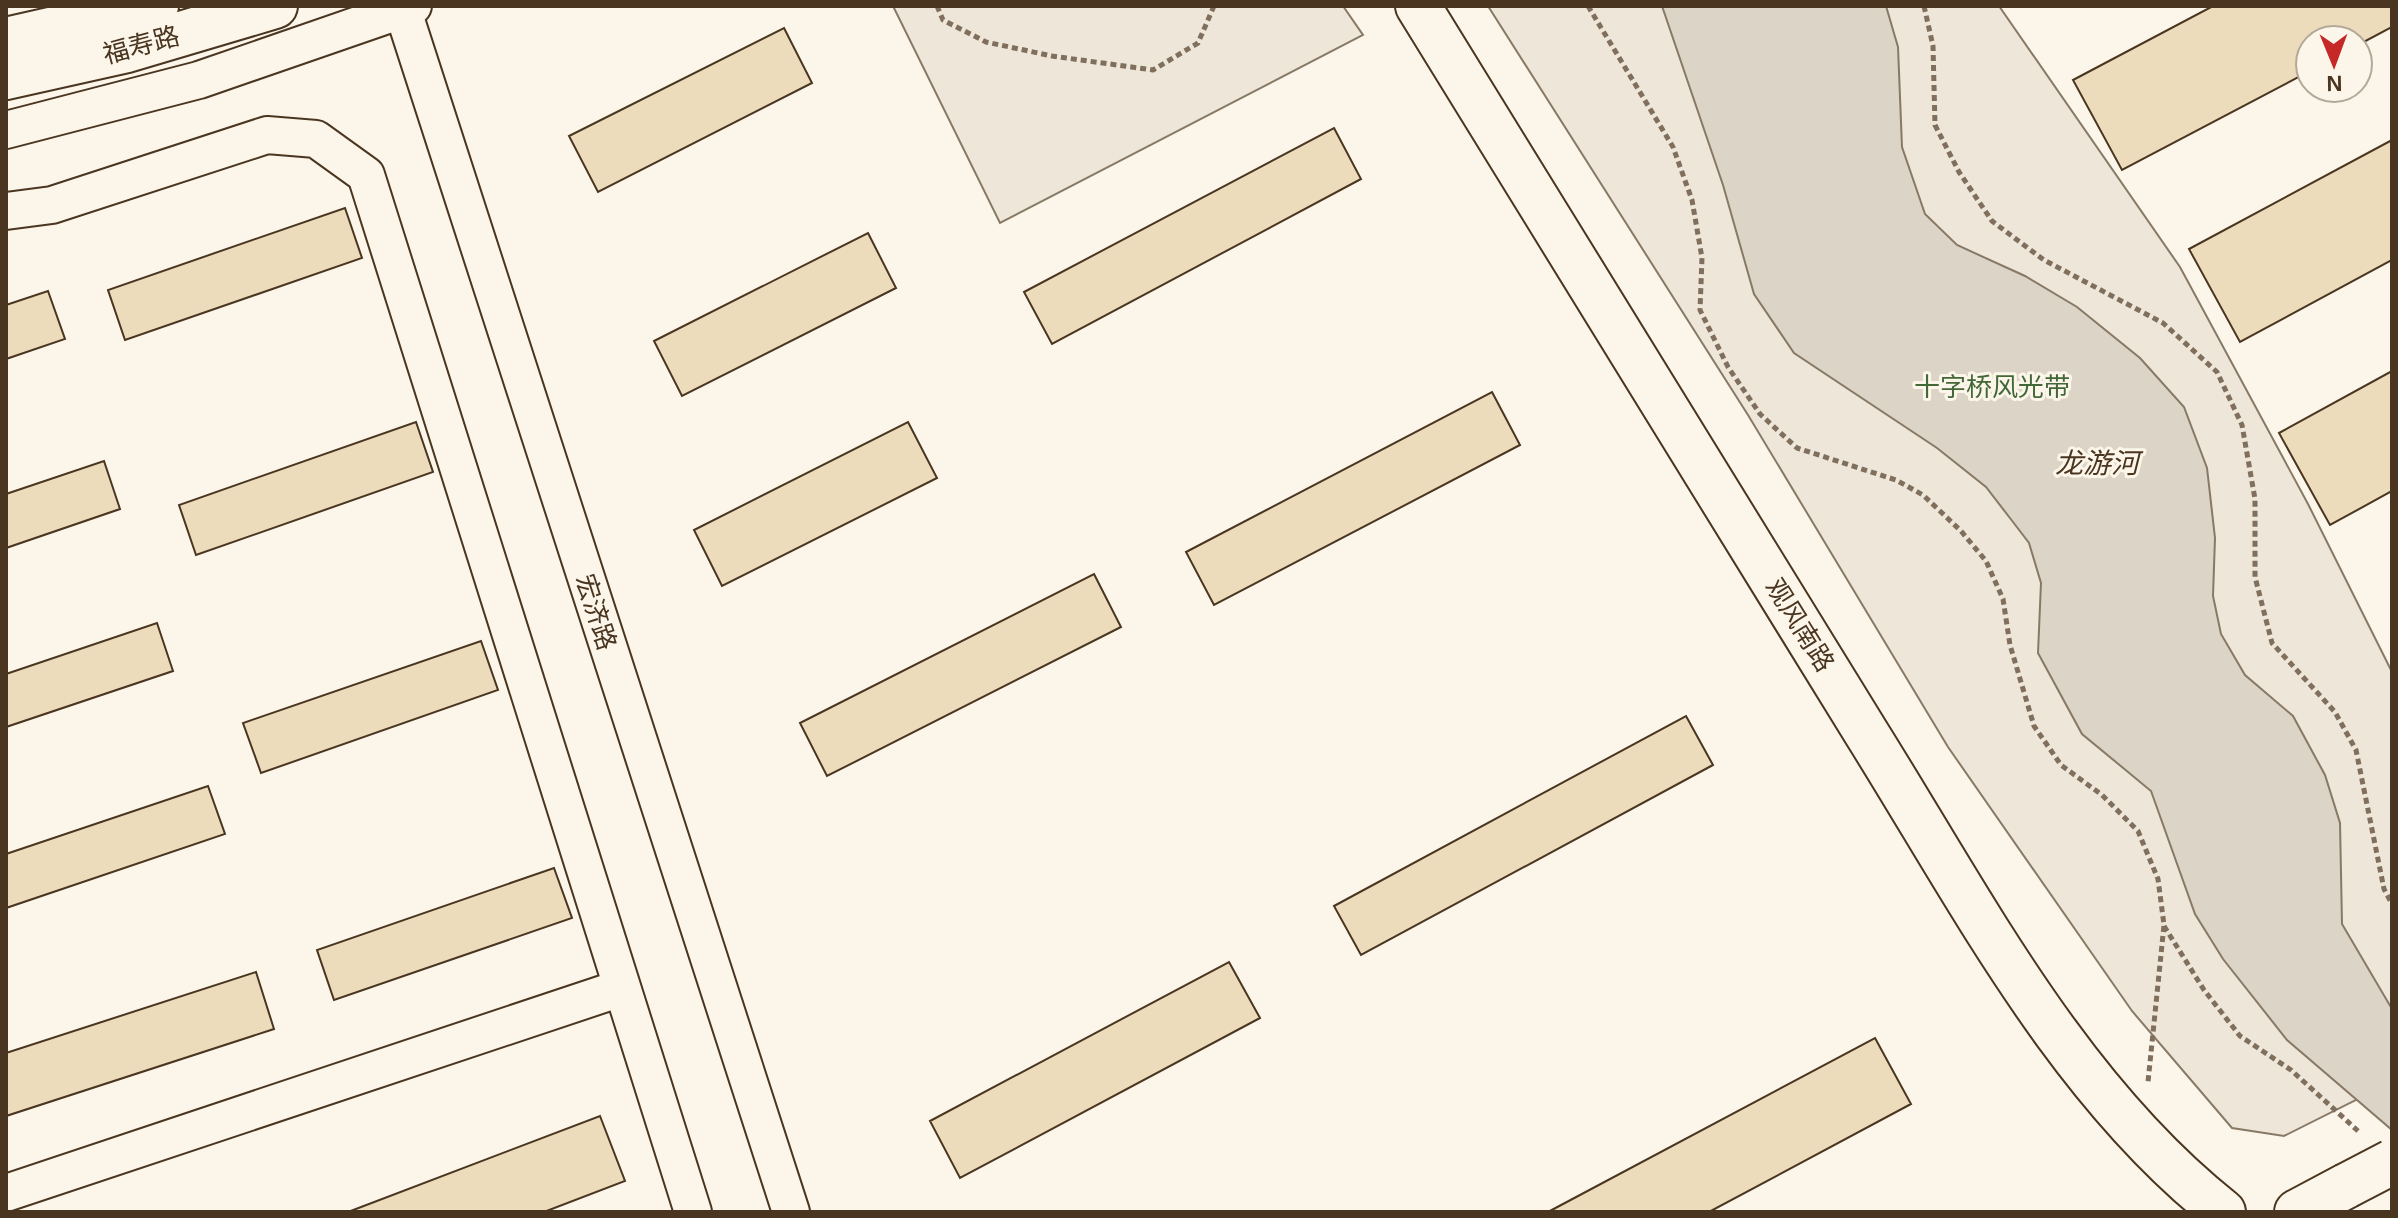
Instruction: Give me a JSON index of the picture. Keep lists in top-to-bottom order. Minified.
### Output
{"streets":{"street":["福寿路","宏济路","观风南路"]},"water":["龙游河"],"parks":["十字桥风光带"],"north":"bottom"}
